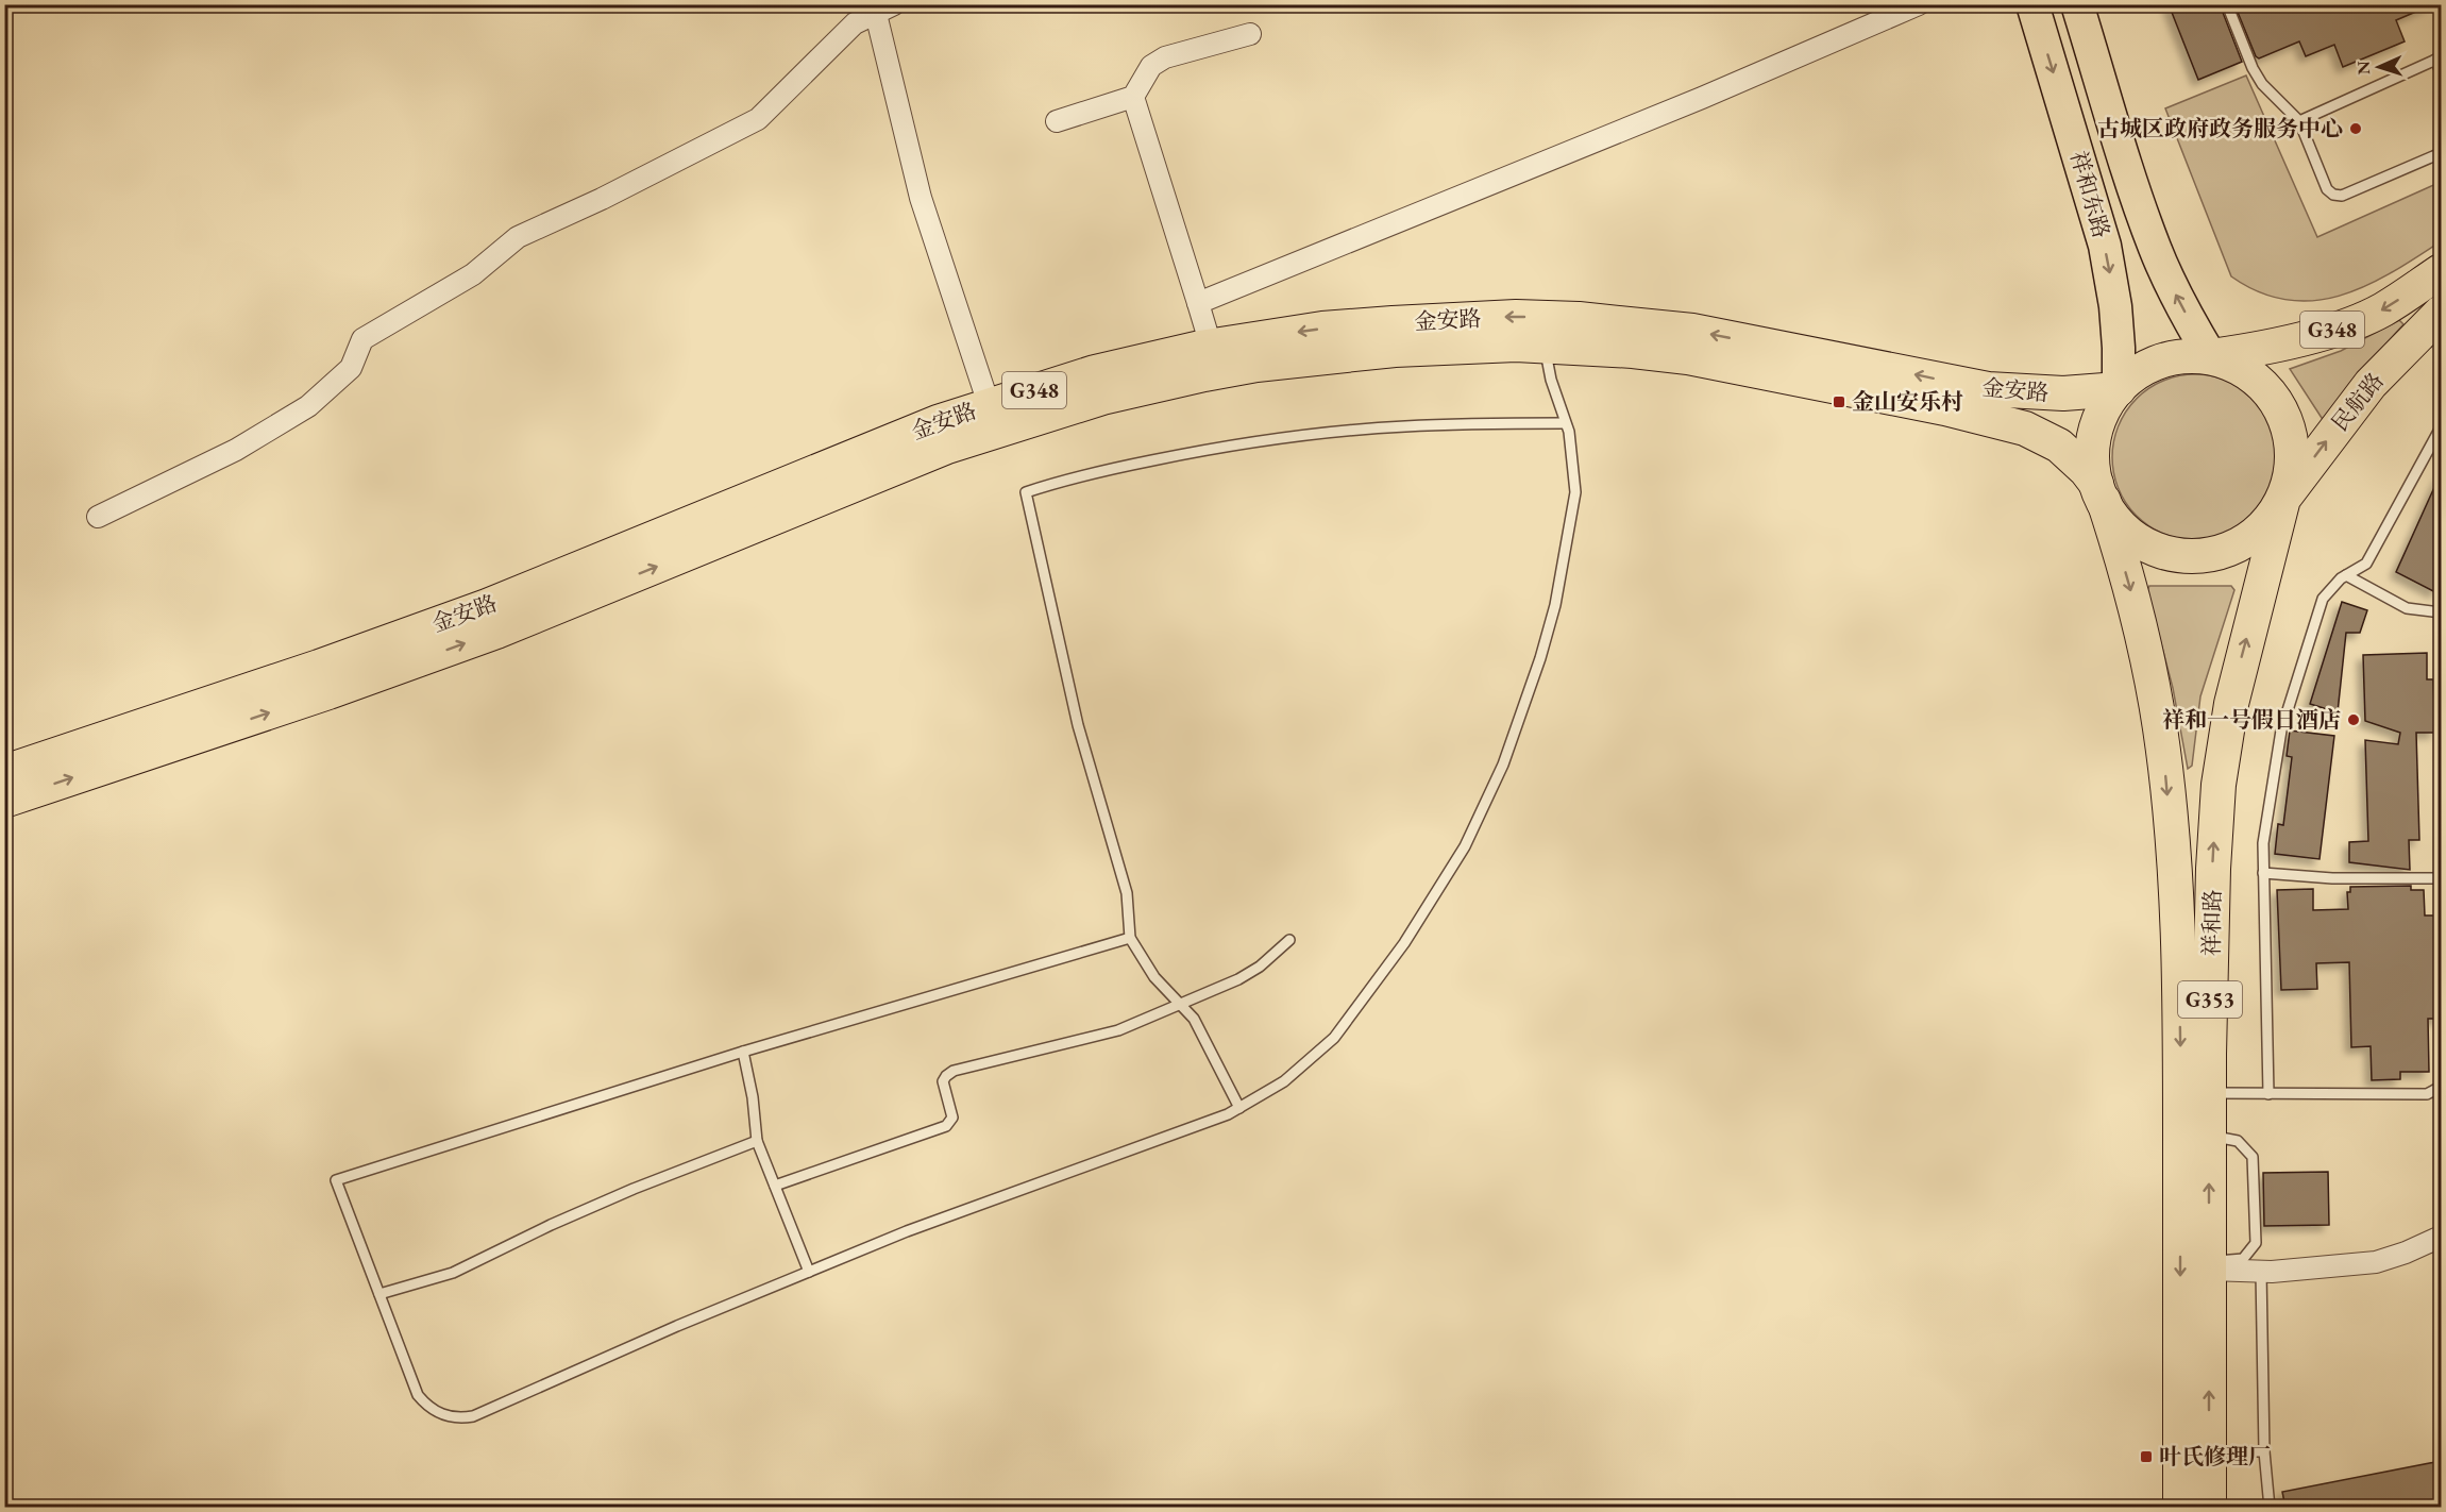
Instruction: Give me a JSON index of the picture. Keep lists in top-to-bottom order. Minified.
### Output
{"streets":{"highway":["金安路","G348","民航路","祥和路","G353"],"main road":["祥和东路"]},"crossings":[["祥和东路","金安路"],["祥和东路","G348"],["祥和东路","民航路"],["祥和东路","祥和路"],["金安路","G348"],["金安路","民航路"],["金安路","祥和路"],["G348","民航路"],["G348","祥和路"],["民航路","祥和路"]],"one_way":["民航路"],"places":{"other":["古城区政府政务服务中心","祥和一号假日酒店"],"transit":["金山安乐村","叶氏修理厂"]},"north":"left"}
